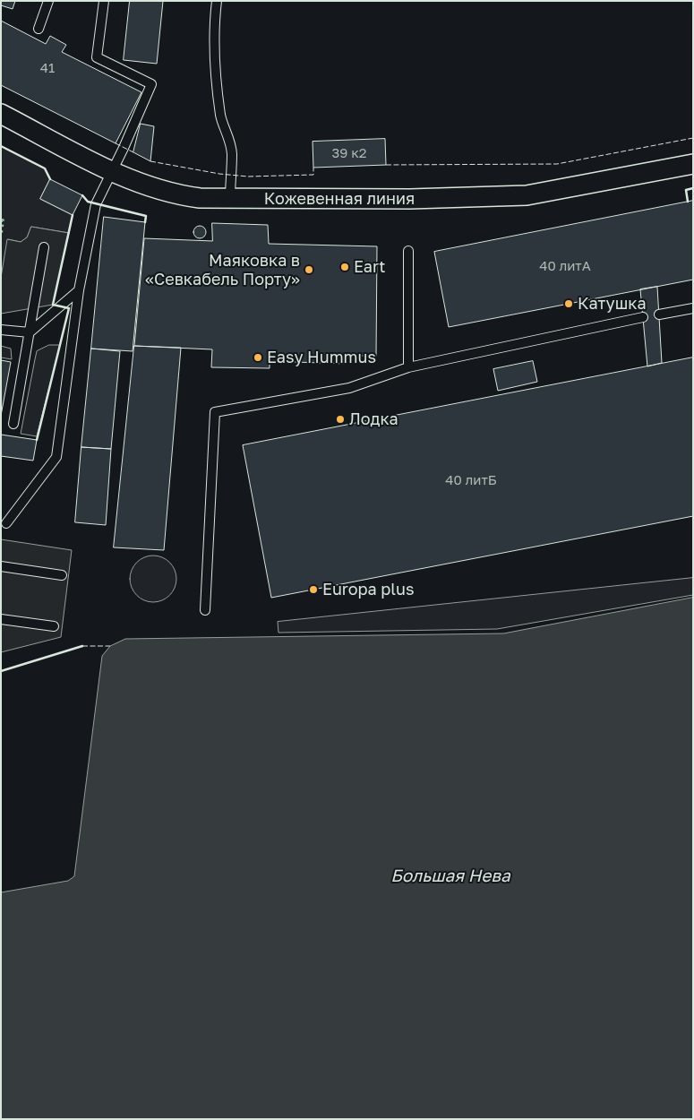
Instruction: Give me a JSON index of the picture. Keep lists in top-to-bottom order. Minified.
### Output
{"streets":{"street":["Кожевенная линия"]},"water":["Большая Нева"],"places":["Eart","Маяковка в «Севкабель Порту»","Катушка","Easy Hummus","Лодка","Europa plus"],"house_numbers":["41","39 к2","40 литА","40 литБ"]}
